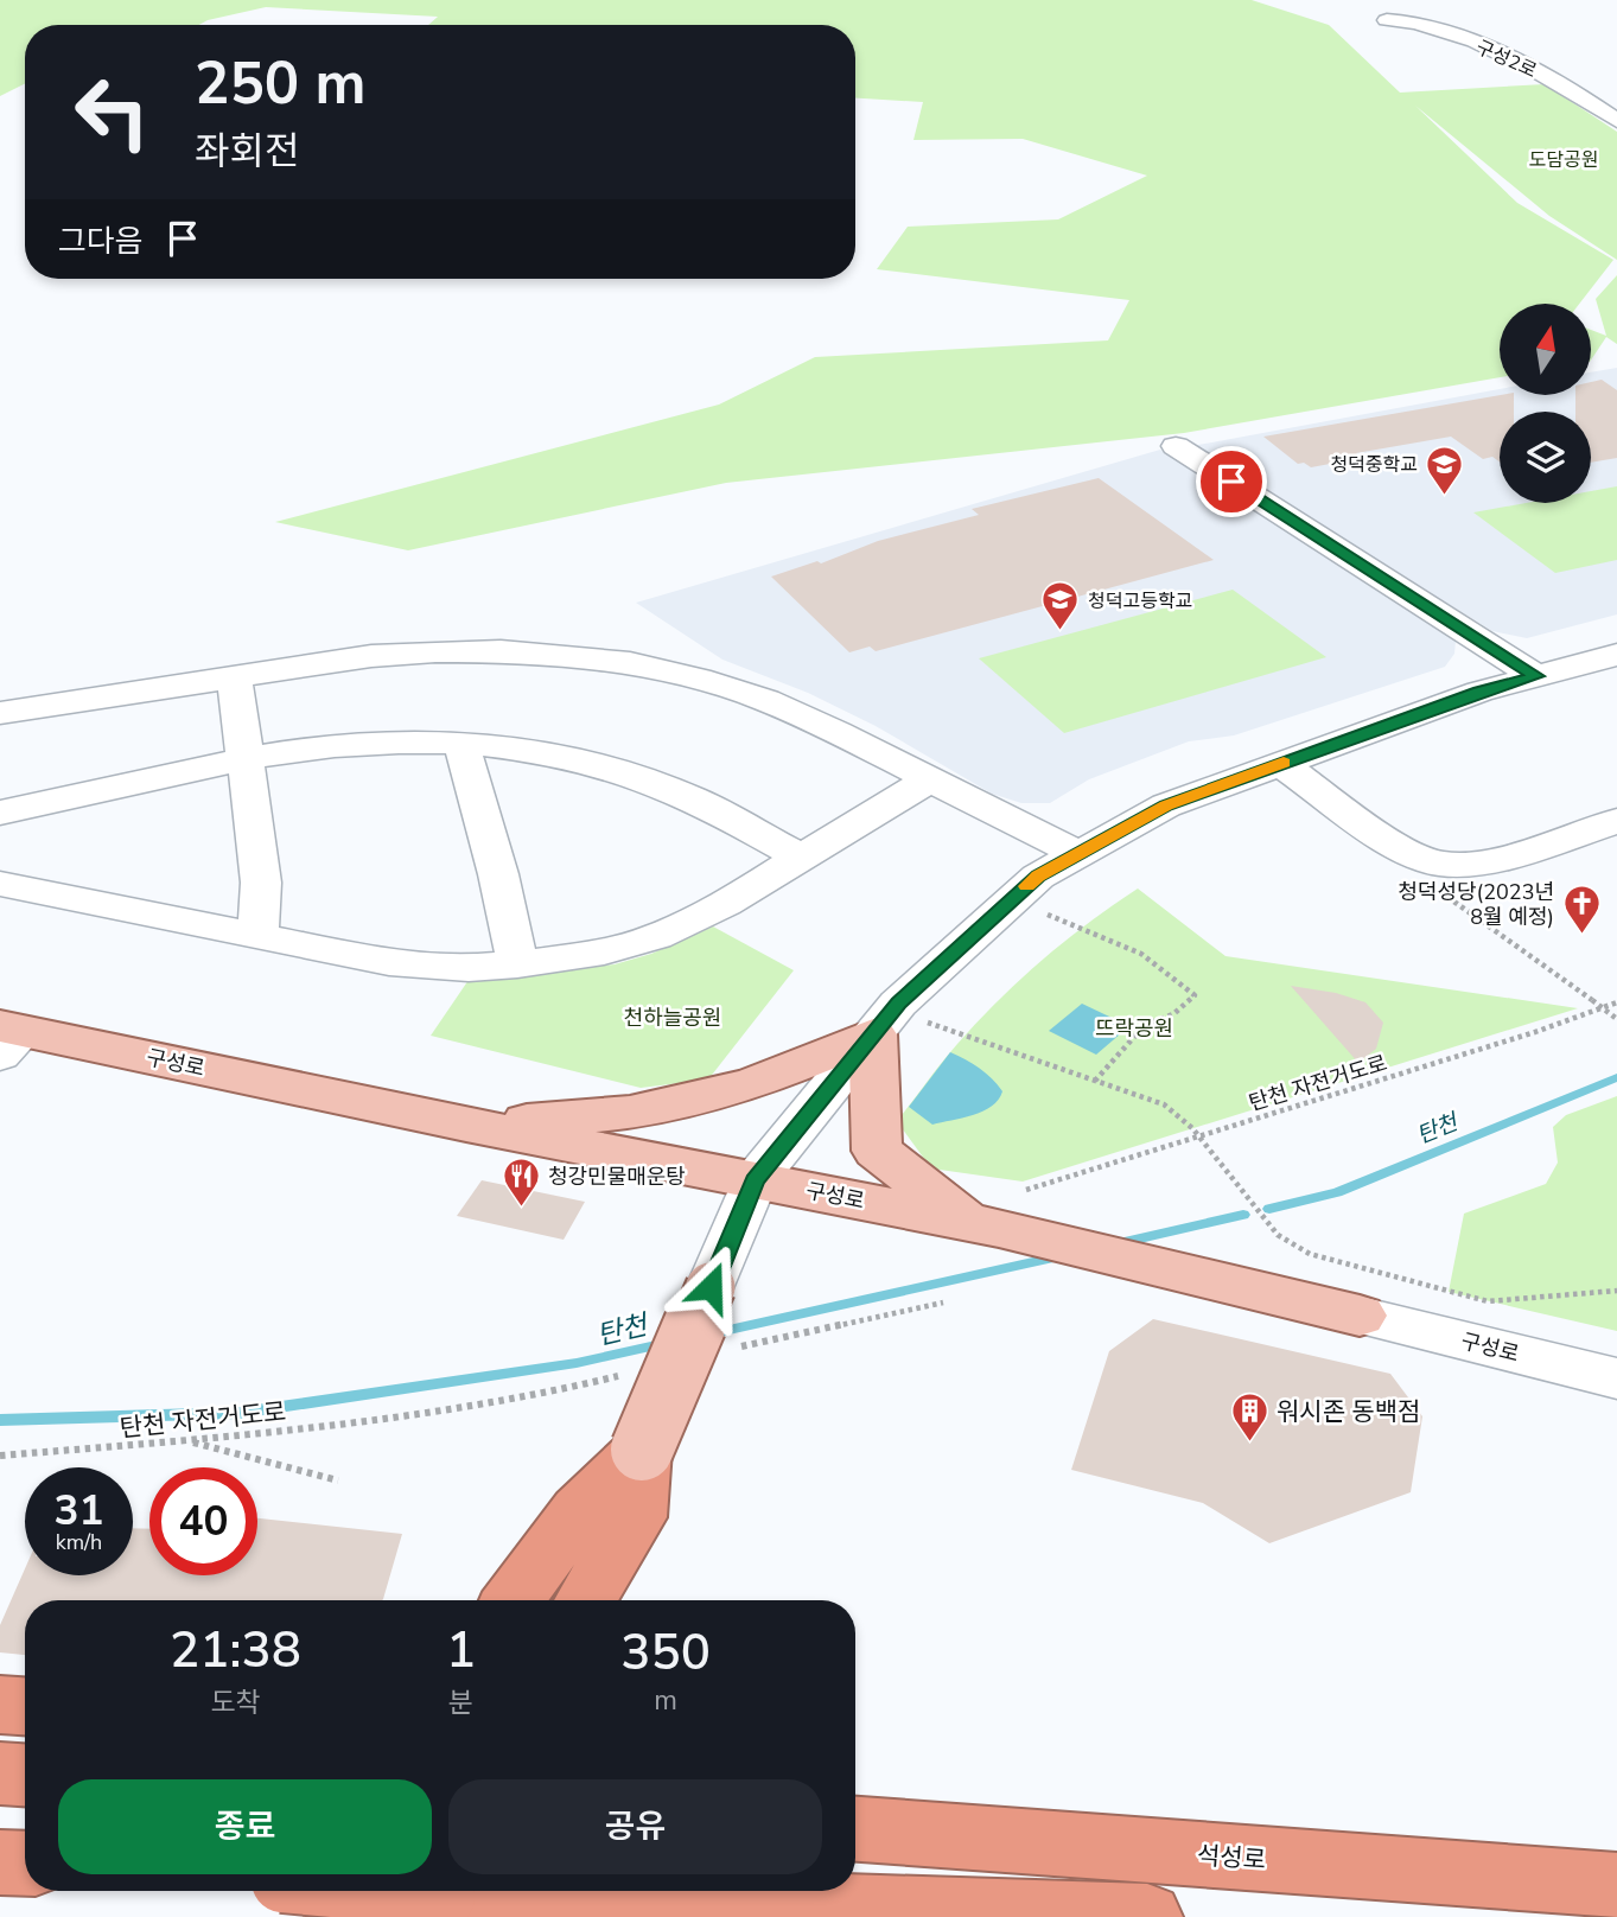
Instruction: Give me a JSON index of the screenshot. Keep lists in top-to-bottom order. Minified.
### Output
{"streets":{"highway":["석성로"],"main road":["구성로"],"street":["구성2로"],"path":["탄천 자전거도로"]},"crossings":[["구성로","탄천 자전거도로"]],"water":["탄천"],"parks":["도담공원","천하늘공원","뜨락공원"],"places":{"school or university":["청덕중학교","청덕고등학교"],"church":["청덕성당(2023년 8월 예정)"],"restaurant":["청강민물매운탕"],"building":["워시존 동백점"]},"north":"top","page":{"turn":["250 m","좌회전"],"then":"그다음","speed":"31 km/h","limit":"40","eta":["21:38","도착","1","분","350","m"],"buttons":["종료","공유"]}}
